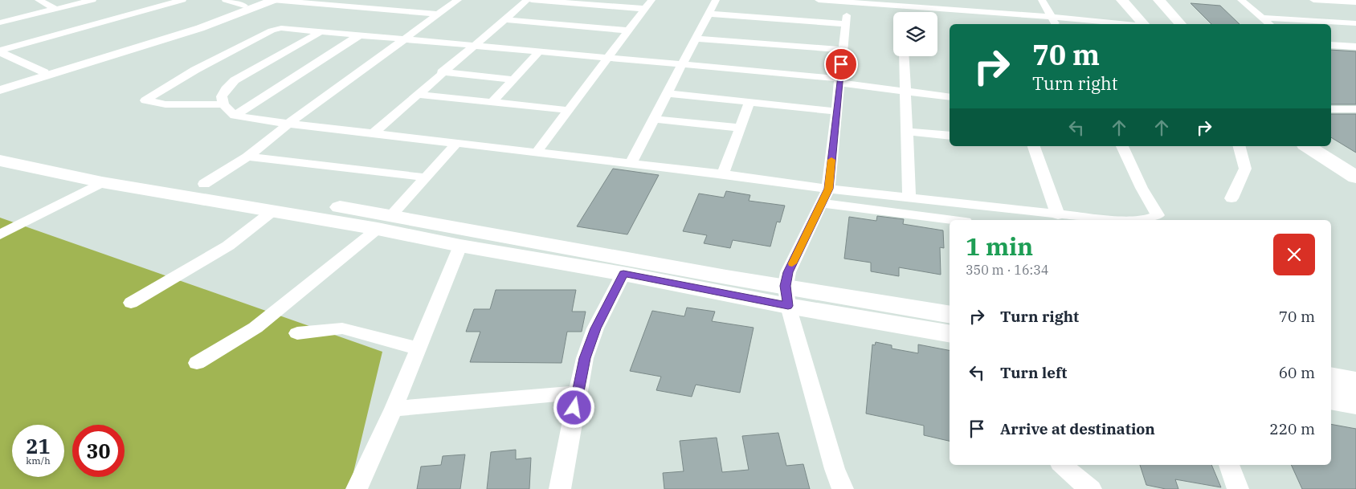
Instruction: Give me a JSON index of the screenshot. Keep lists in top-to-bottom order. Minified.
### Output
{"page":{"turn":["70 m","Turn right"],"heading":["1 min","350 m · 16:34"],"list":[{"name":"Turn right","value":"70 m"},{"name":"Turn left","value":"60 m"},{"name":"Arrive at destination","value":"220 m"}],"speed":"21 km/h","limit":"30"}}
